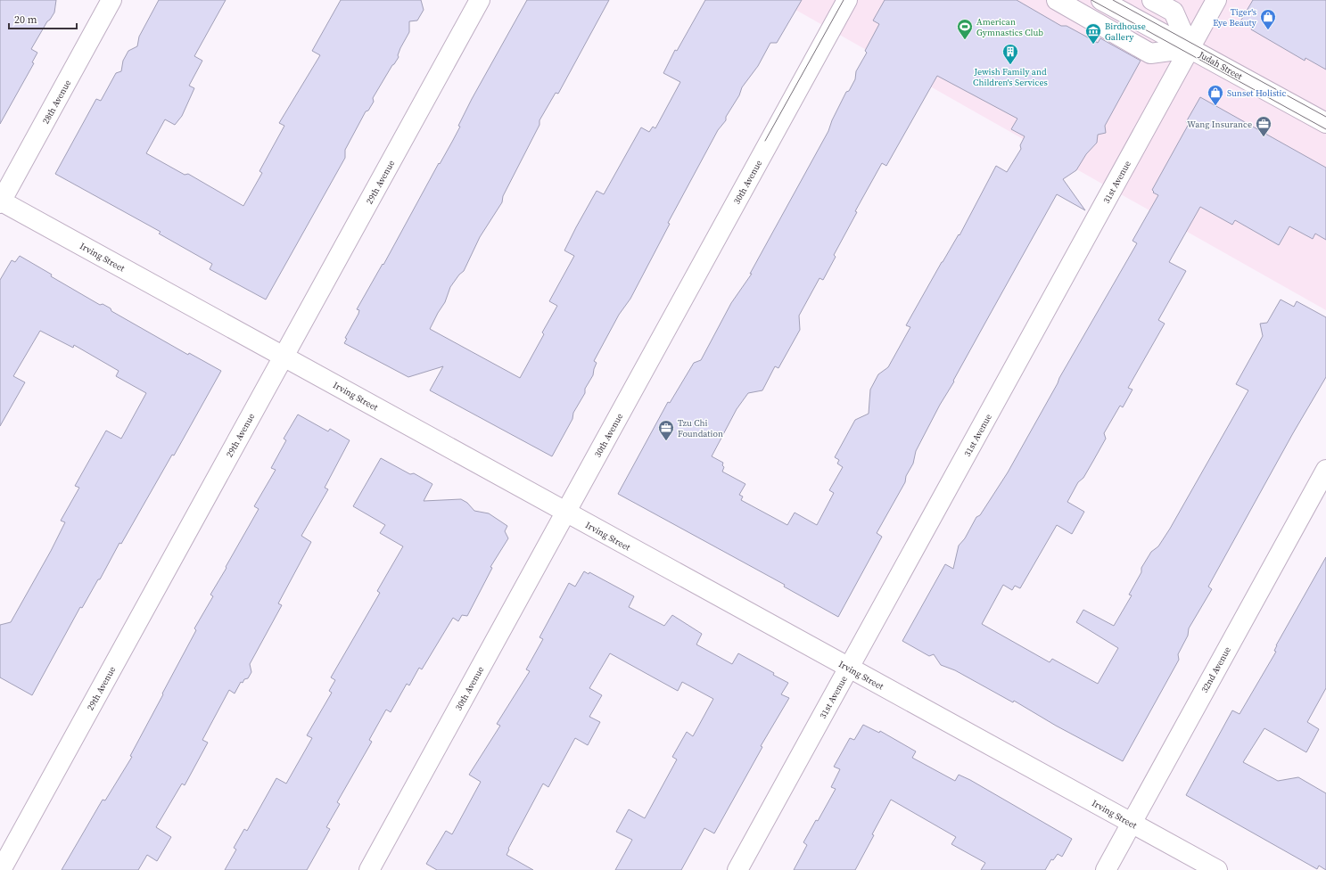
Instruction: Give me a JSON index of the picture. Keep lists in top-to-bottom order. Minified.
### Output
{"streets":{"street":["Judah Street","28th Avenue","29th Avenue","30th Avenue","31st Avenue","Irving Street","32nd Avenue"]},"crossings":[["Judah Street","31st Avenue"],["28th Avenue","Irving Street"],["29th Avenue","Irving Street"],["30th Avenue","Irving Street"],["31st Avenue","Irving Street"],["Irving Street","32nd Avenue"]],"places":{"shop":["Tiger's Eye Beauty","Sunset Holistic"],"sports":["American Gymnastics Club"],"museum":["Birdhouse Gallery"],"building":["Jewish Family and Children's Services"],"office":["Wang Insurance","Tzu Chi Foundation"]},"scale_bar":"20 m"}
